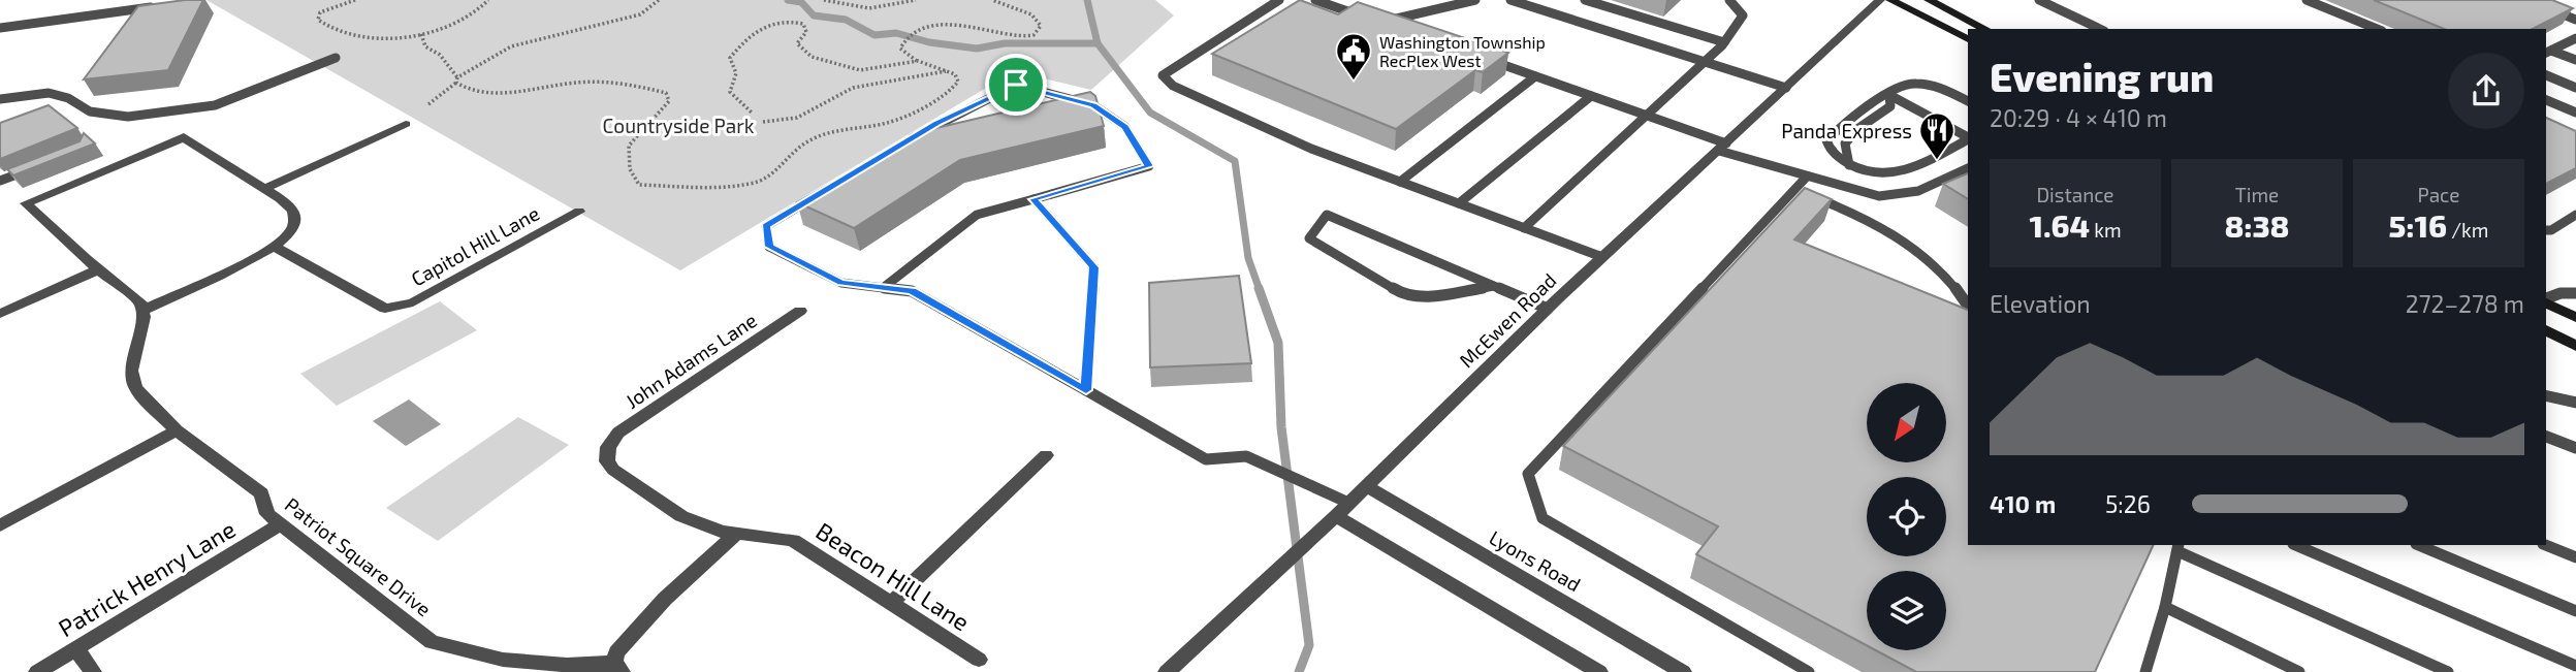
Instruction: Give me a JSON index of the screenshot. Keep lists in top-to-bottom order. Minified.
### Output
{"streets":{"street":["Capitol Hill Lane","McEwen Road","John Adams Lane","Patriot Square Drive","Lyons Road","Beacon Hill Lane","Patrick Henry Lane"]},"crossings":[["McEwen Road","Lyons Road"],["John Adams Lane","Beacon Hill Lane"],["Patriot Square Drive","Patrick Henry Lane"]],"parks":["Countryside Park"],"places":{"public building":["Washington Township RecPlex West"],"restaurant":["Panda Express"]},"north":"bottom left","page":{"heading":["Evening run","20:29 · 4 × 410 m"],"stats":[["Distance","1.64 km"],["Time","8:38"],["Pace","5:16 /km"]],"chart":["Elevation","272–278 m"],"list":[{"name":"410 m","note":"5:26"}]}}
